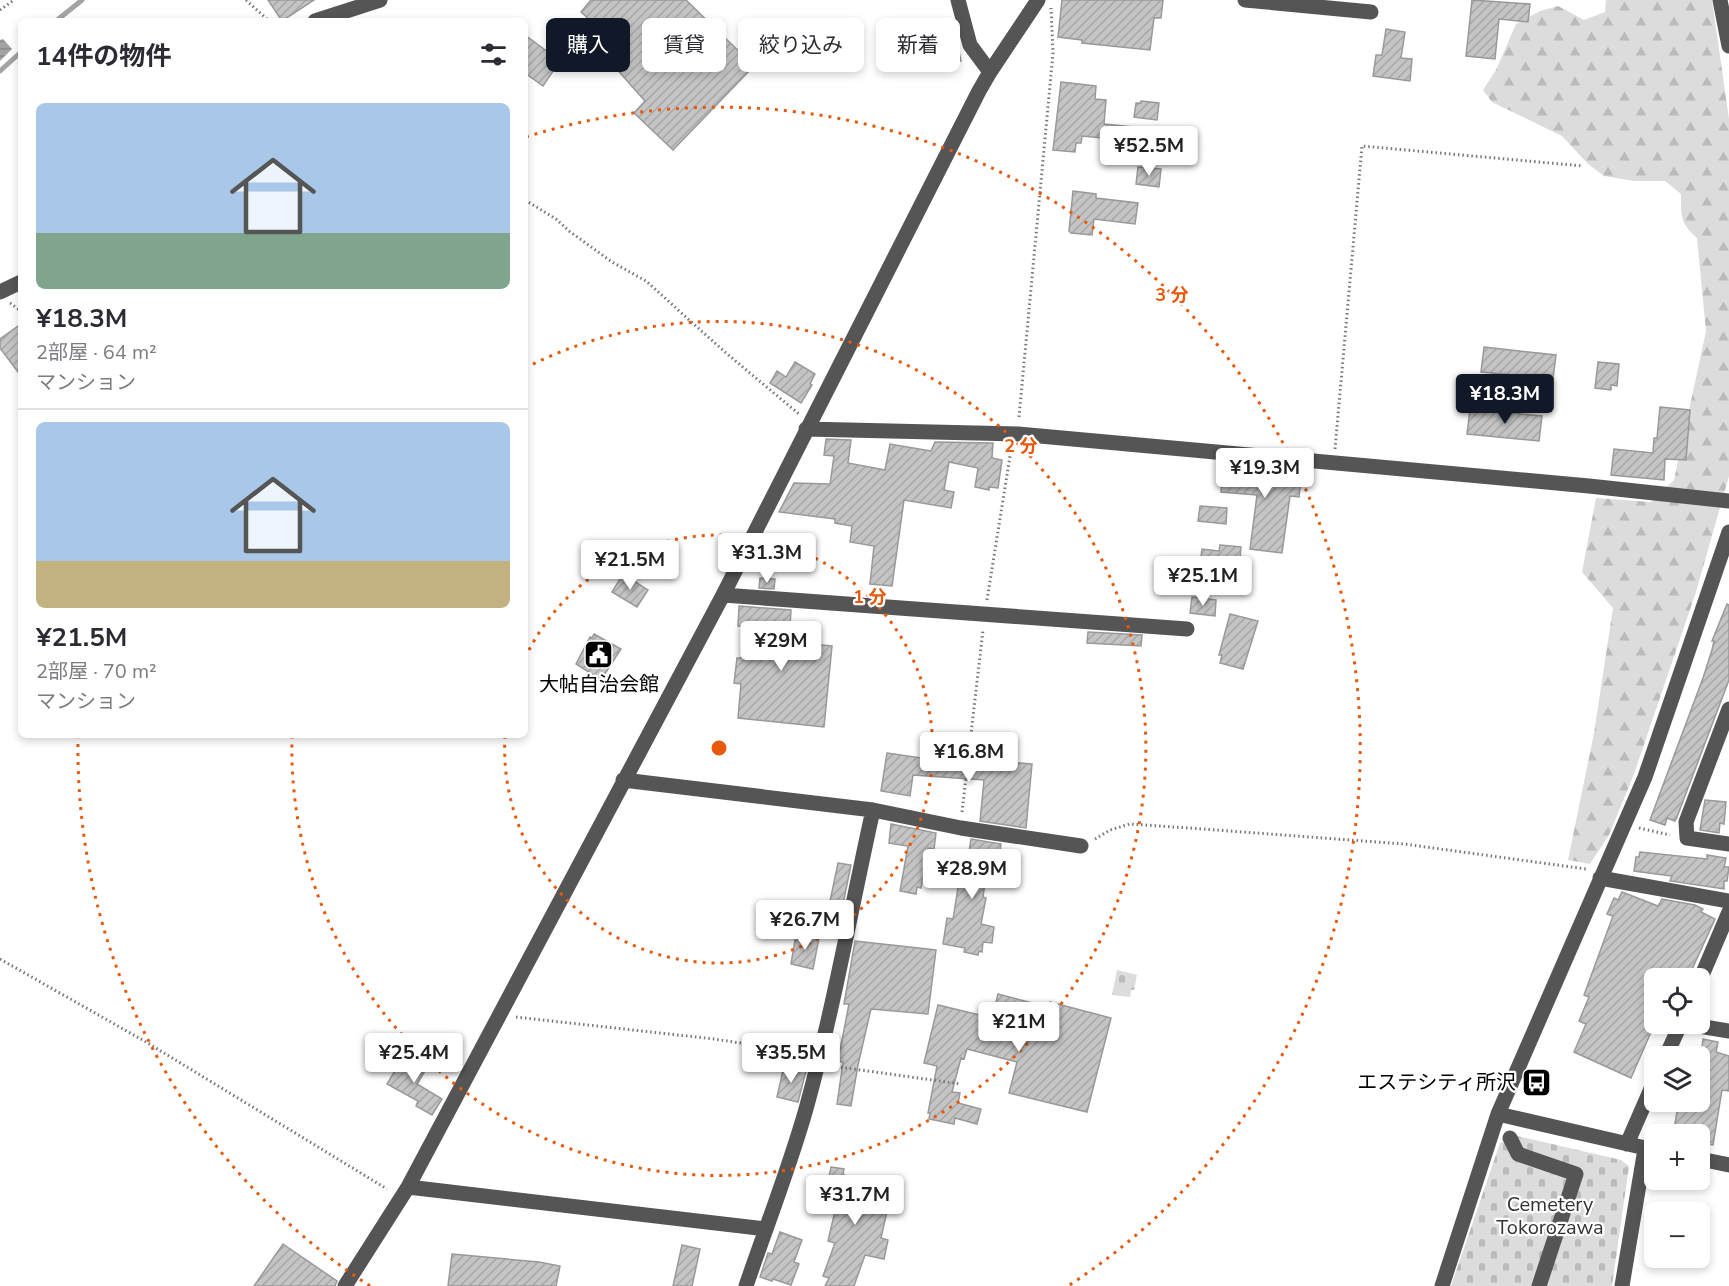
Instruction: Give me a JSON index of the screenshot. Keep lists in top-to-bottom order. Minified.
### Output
{"parks":["Cemetery Tokorozawa"],"places":{"public building":["大帖自治会館"],"bus stop":["エステシティ所沢"]},"page":{"chip":["購入","賃貸","絞り込み","新着"],"heading":"14件の物件","list":[{"name":"¥18.3M","note":"2部屋 · 64 m² · マンション"},{"name":"¥21.5M","note":"2部屋 · 70 m² · マンション"}],"price":["¥52.5M","¥18.3M","¥19.3M","¥31.3M","¥21.5M","¥25.1M","¥29M","¥16.8M","¥28.9M","¥26.7M","¥21M","¥25.4M","¥35.5M","¥31.7M"],"map_buttons":["+","−"]},"rings":["3 分","2 分","1 分"]}
